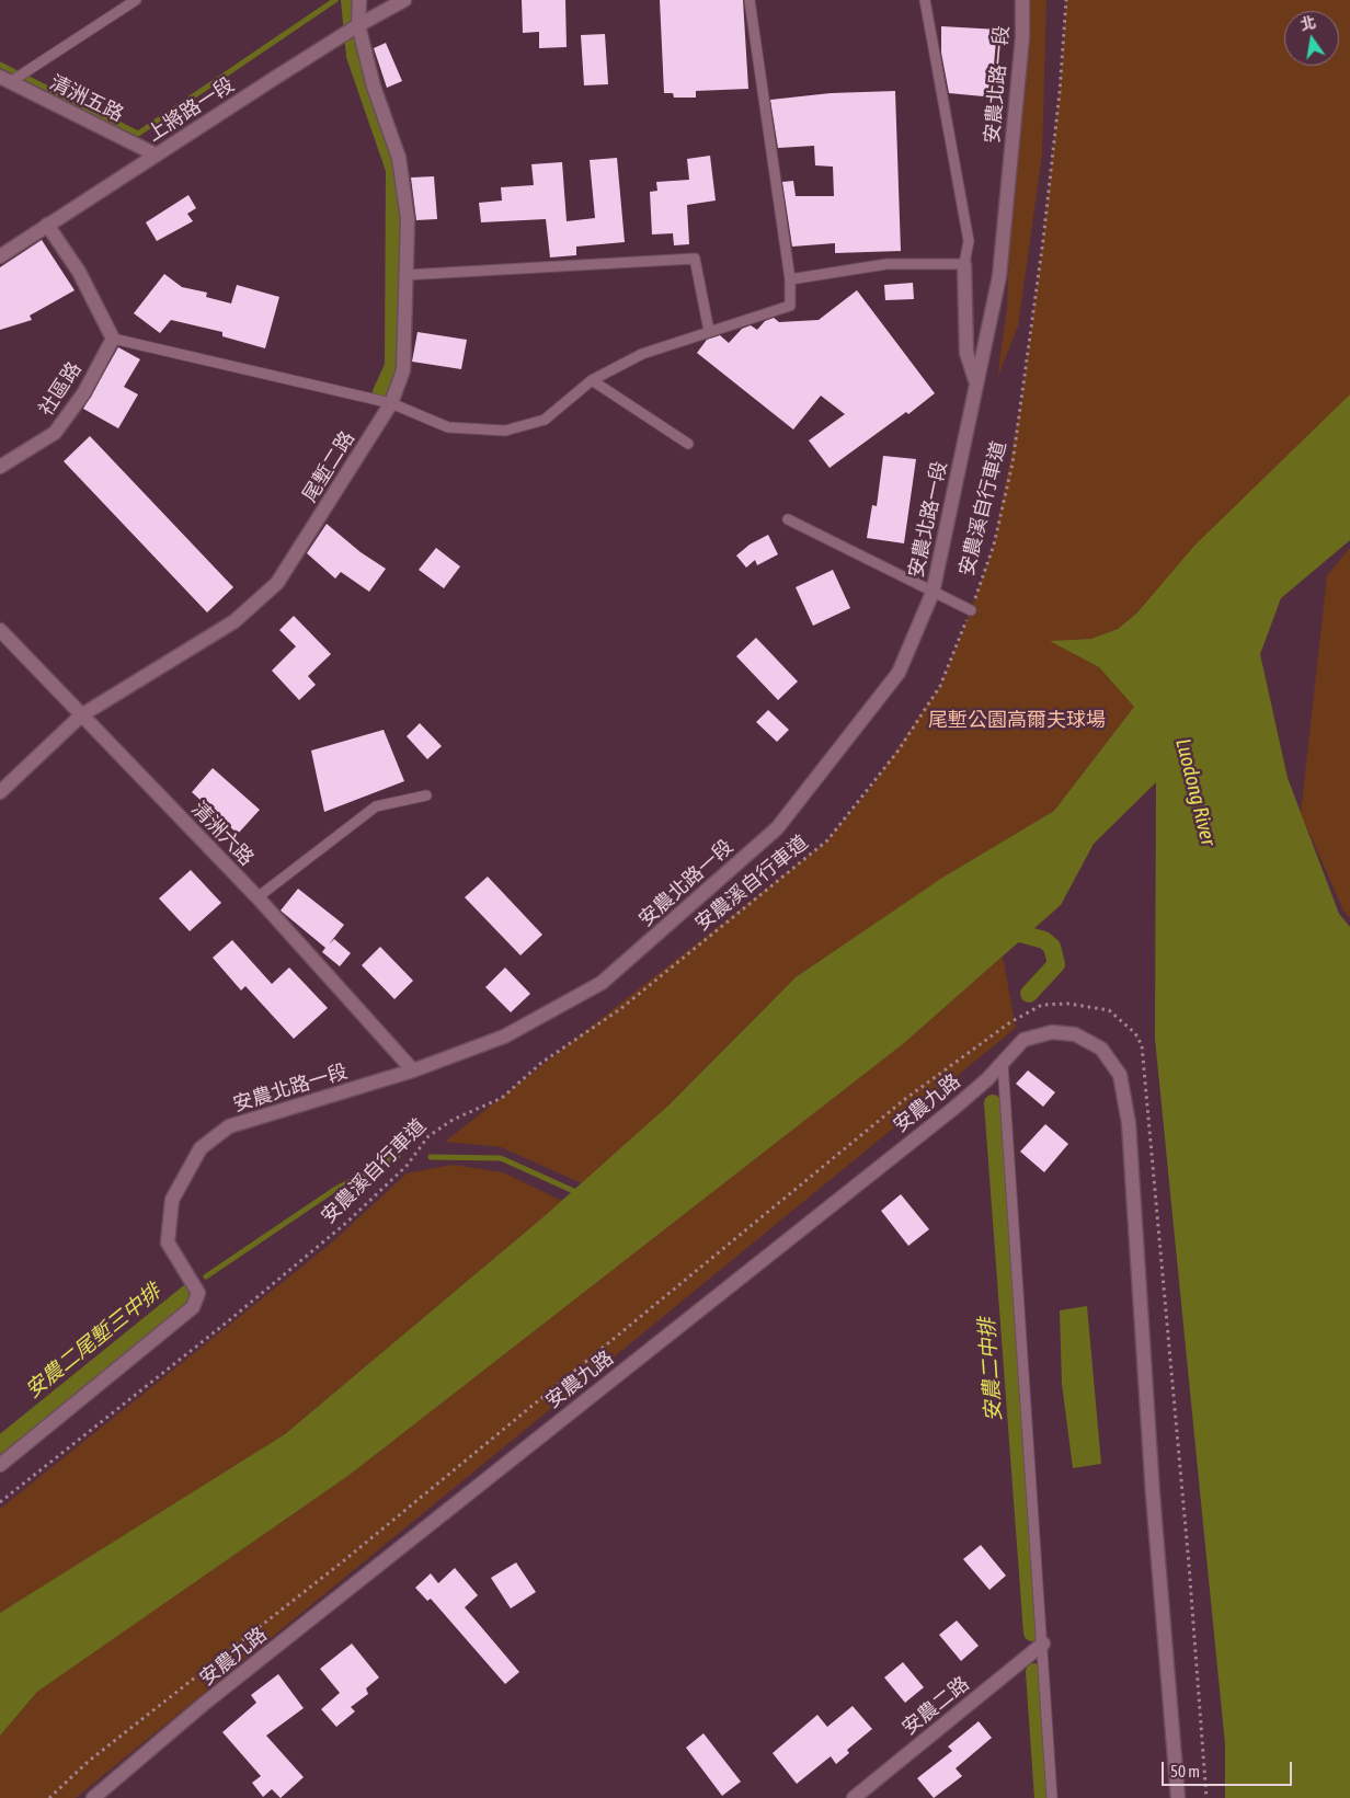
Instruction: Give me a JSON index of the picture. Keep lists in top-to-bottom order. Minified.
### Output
{"streets":{"street":["安農北路一段","清洲五路","上將路一段","社區路","尾塹二路","清洲六路","安農九路","安農二路"],"path":["安農溪自行車道"]},"crossings":[["安農北路一段","清洲六路"],["清洲五路","上將路一段"],["上將路一段","尾塹二路"],["尾塹二路","清洲六路"]],"water":["Luodong River","安農二尾塹三中排","安農二中排"],"parks":["尾塹公園高爾夫球場"],"scale_bar":"50 m","north":"top"}
